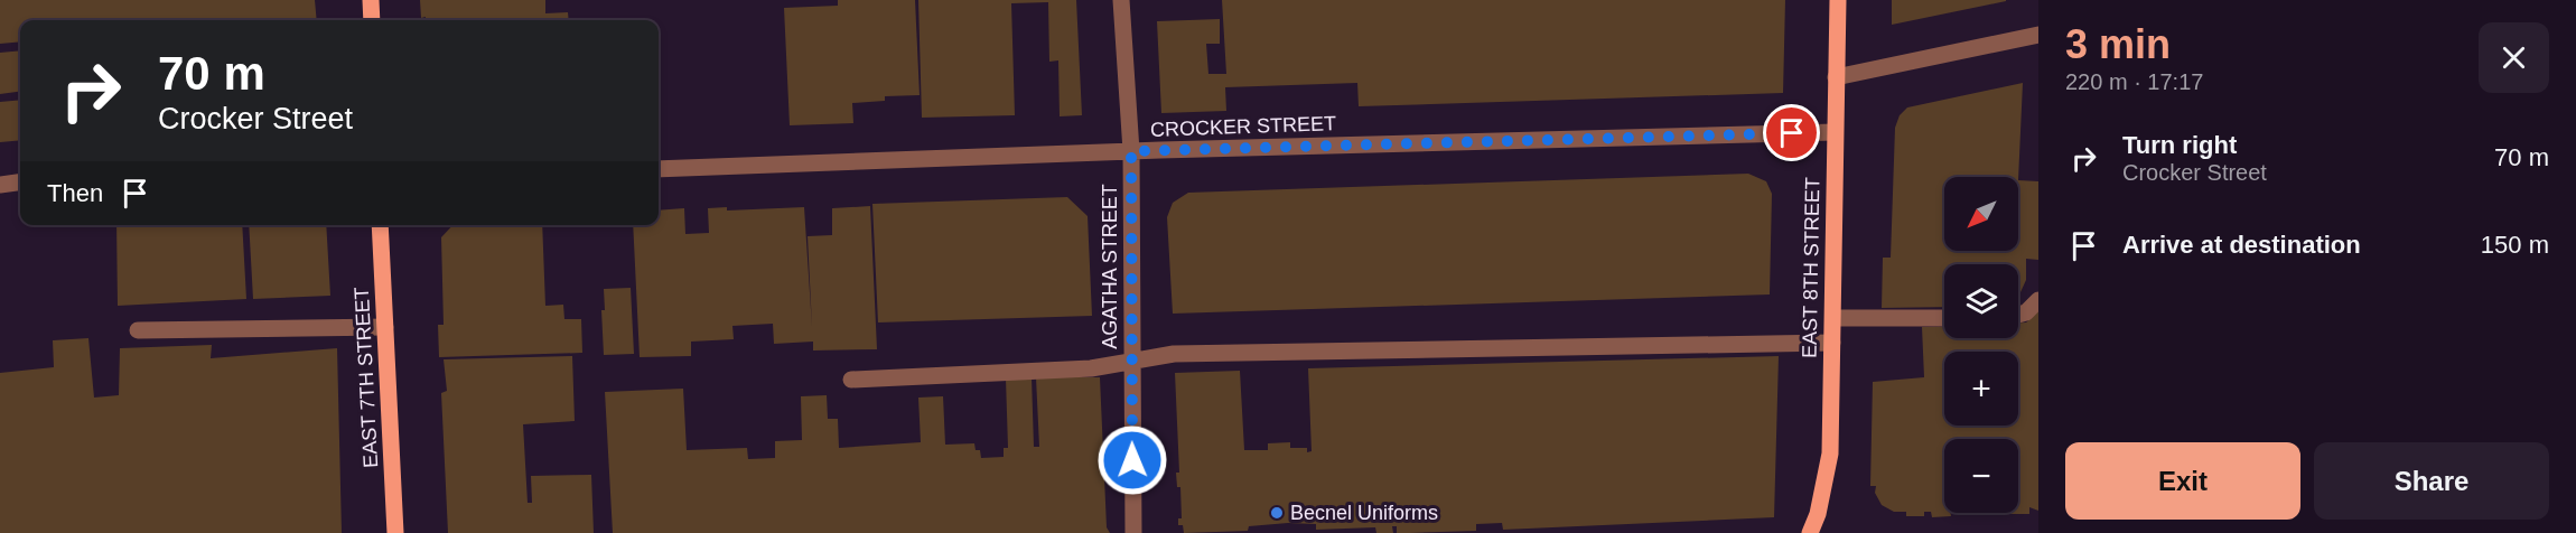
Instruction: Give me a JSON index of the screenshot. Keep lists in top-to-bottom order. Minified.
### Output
{"streets":{"main road":["EAST 8TH STREET","EAST 7TH STREET"],"street":["CROCKER STREET","AGATHA STREET"]},"crossings":[["CROCKER STREET","AGATHA STREET"],["CROCKER STREET","EAST 8TH STREET"]],"places":["Becnel Uniforms"],"north":"bottom left","page":{"heading":["3 min","220 m · 17:17"],"turn":["70 m","Crocker Street"],"list":[{"name":"Turn right","note":"Crocker Street","value":"70 m"},{"name":"Arrive at destination","value":"150 m"}],"then":"Then","map_buttons":["+","−"],"buttons":["Exit","Share"]}}
